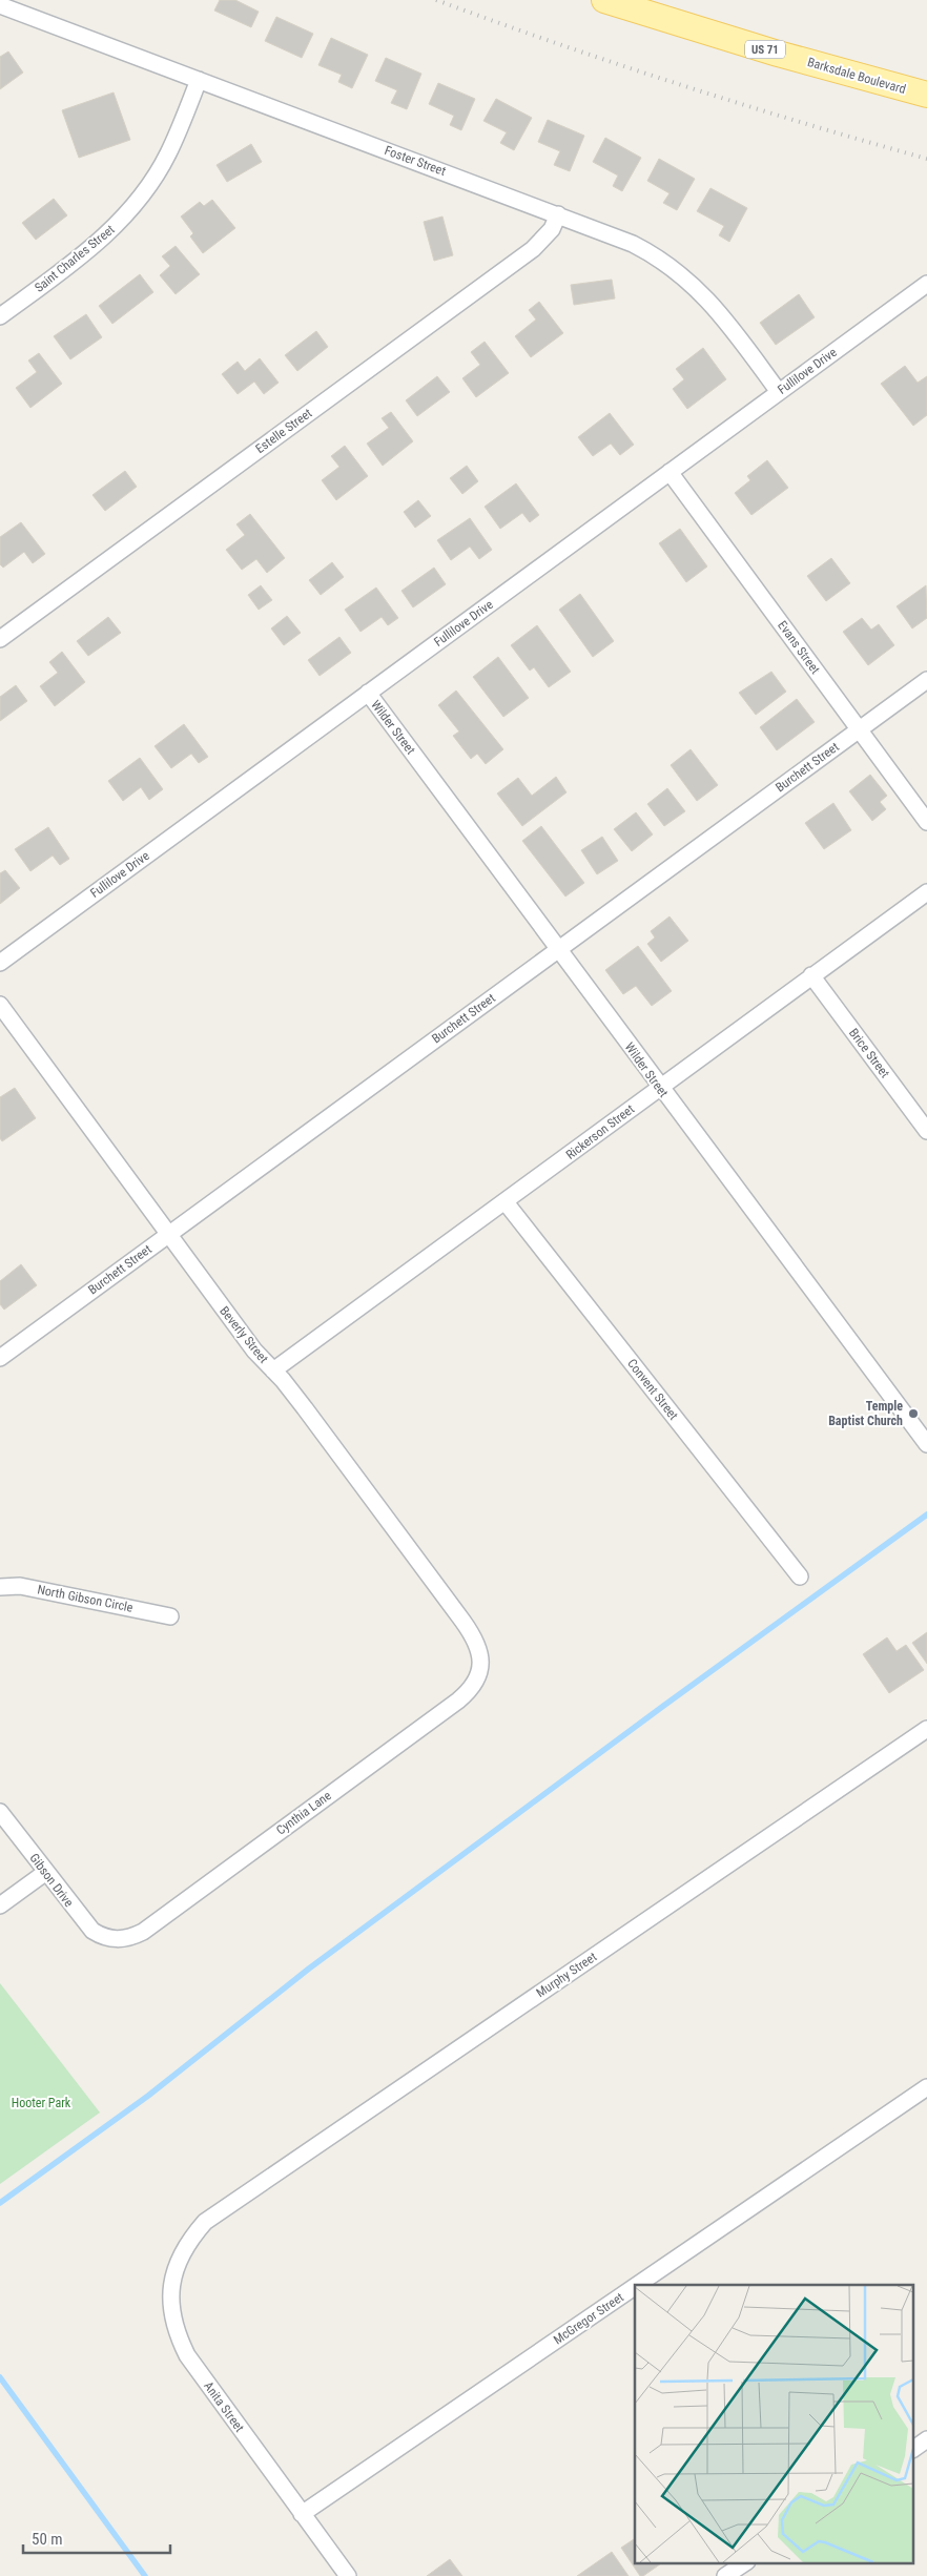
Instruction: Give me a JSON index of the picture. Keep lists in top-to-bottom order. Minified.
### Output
{"streets":{"main road":["US 71","Barksdale Boulevard"],"street":["Foster Street","Saint Charles Street","Fullilove Drive","Estelle Street","Evans Street","Wilder Street","Burchett Street","Brice Street","Rickerson Street","Beverly Street","Convent Street","North Gibson Circle","Cynthia Lane","Gibson Drive","Murphy Street","McGregor Street","Anita Street"]},"crossings":[["Foster Street","Saint Charles Street"],["Foster Street","Fullilove Drive"],["Foster Street","Estelle Street"],["Fullilove Drive","Evans Street"],["Fullilove Drive","Wilder Street"],["Evans Street","Burchett Street"],["Wilder Street","Burchett Street"],["Wilder Street","Rickerson Street"],["Burchett Street","Beverly Street"],["Brice Street","Rickerson Street"],["Rickerson Street","Beverly Street"],["Rickerson Street","Convent Street"],["Beverly Street","Cynthia Lane"],["Cynthia Lane","Gibson Drive"],["Murphy Street","Anita Street"],["McGregor Street","Anita Street"]],"parks":["Hooter Park"],"places":["Temple Baptist Church"],"scale_bar":"50 m"}
